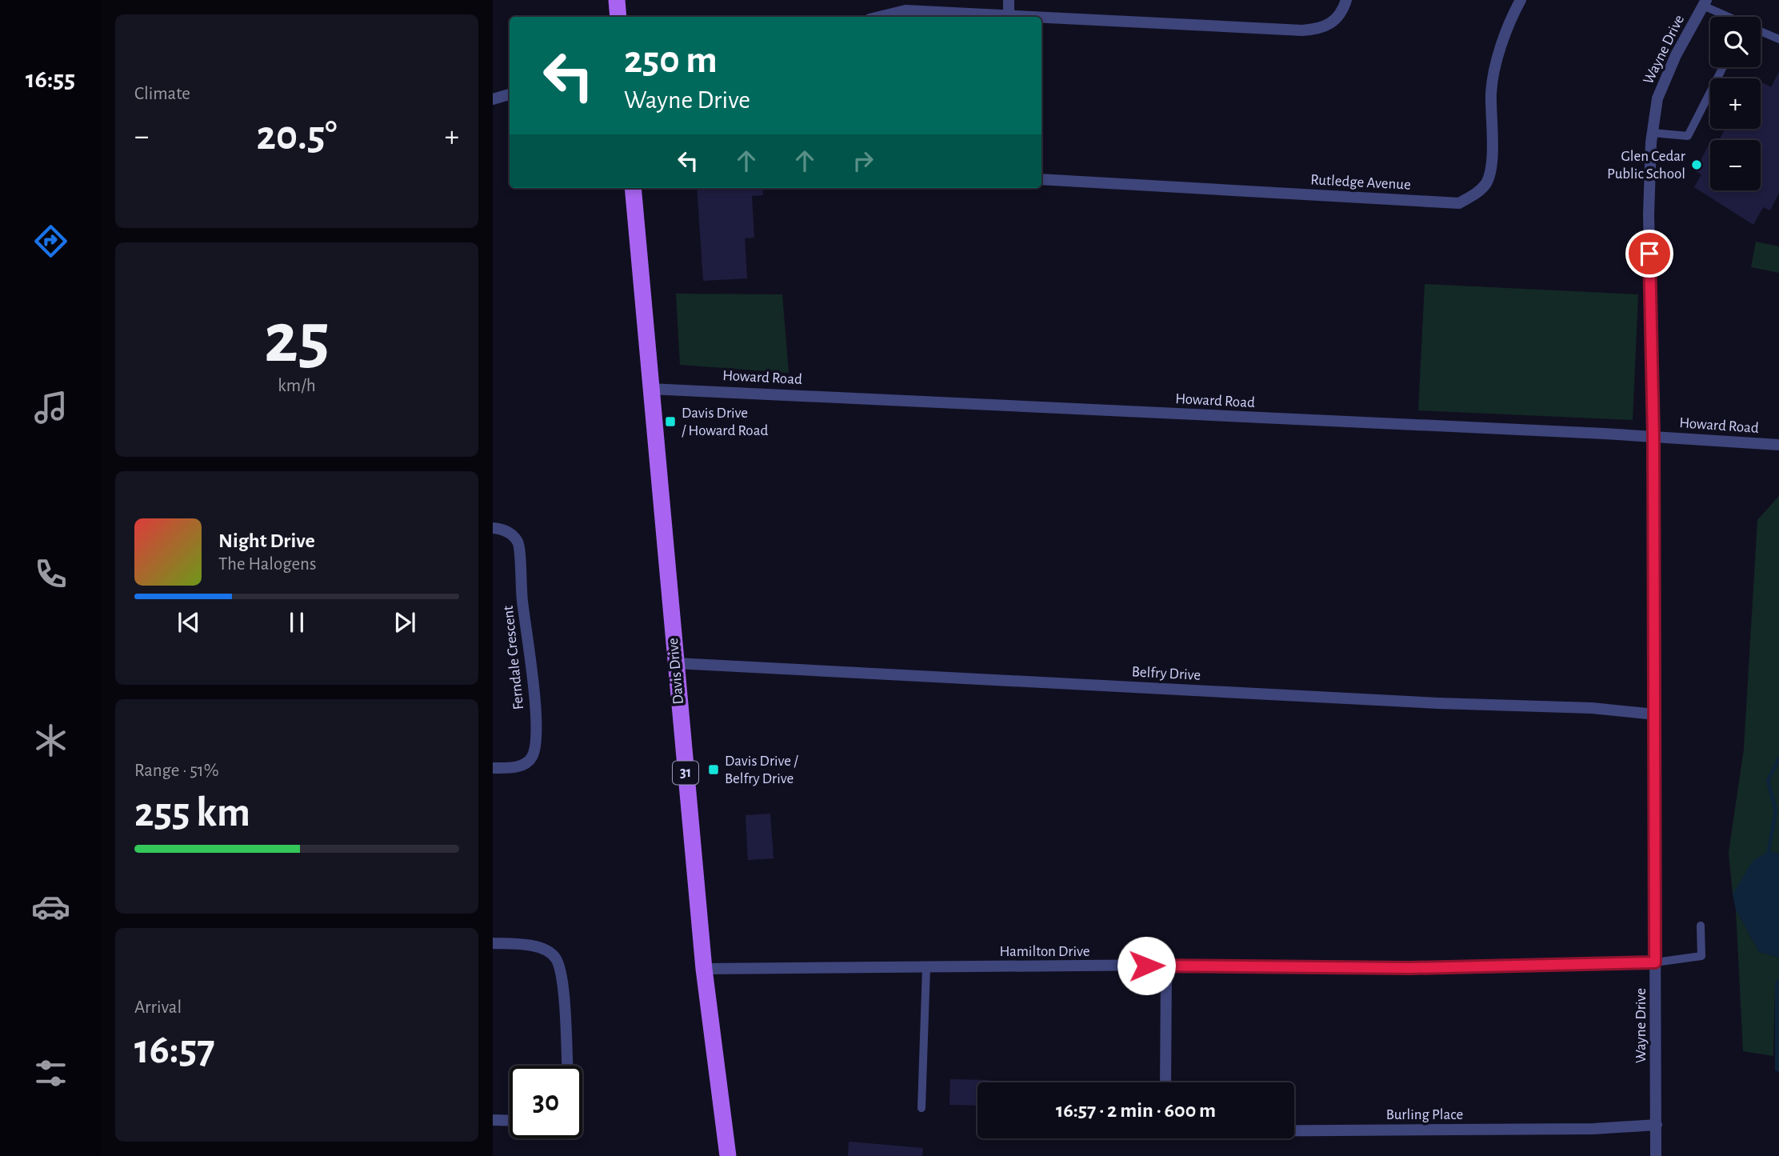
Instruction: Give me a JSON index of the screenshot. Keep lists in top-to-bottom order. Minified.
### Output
{"streets":{"main road":["Davis Drive","31"],"street":["Wayne Drive","Rutledge Avenue","Howard Road","Ferndale Crescent","Belfry Drive","Hamilton Drive","Burling Place"]},"crossings":[["Wayne Drive","Howard Road"],["Wayne Drive","Belfry Drive"],["Wayne Drive","Hamilton Drive"],["Wayne Drive","Burling Place"],["Howard Road","Davis Drive"],["Davis Drive","Belfry Drive"],["Davis Drive","Hamilton Drive"]],"places":{"other":["Glen Cedar Public School"],"transit":["Davis Drive / Howard Road","Davis Drive / Belfry Drive"]},"page":{"tabs":"16:55","tile":["Climate",["25","km/h"],["Range · 51%","255 km"],["Arrival","16:57"]],"map_buttons":["+","−"],"turn":["250 m","Wayne Drive"],"heat":["−","20.5°","+"],"song":["Night Drive","The Halogens"],"limit":"30","trip":"16:57 · 2 min · 600 m"}}
